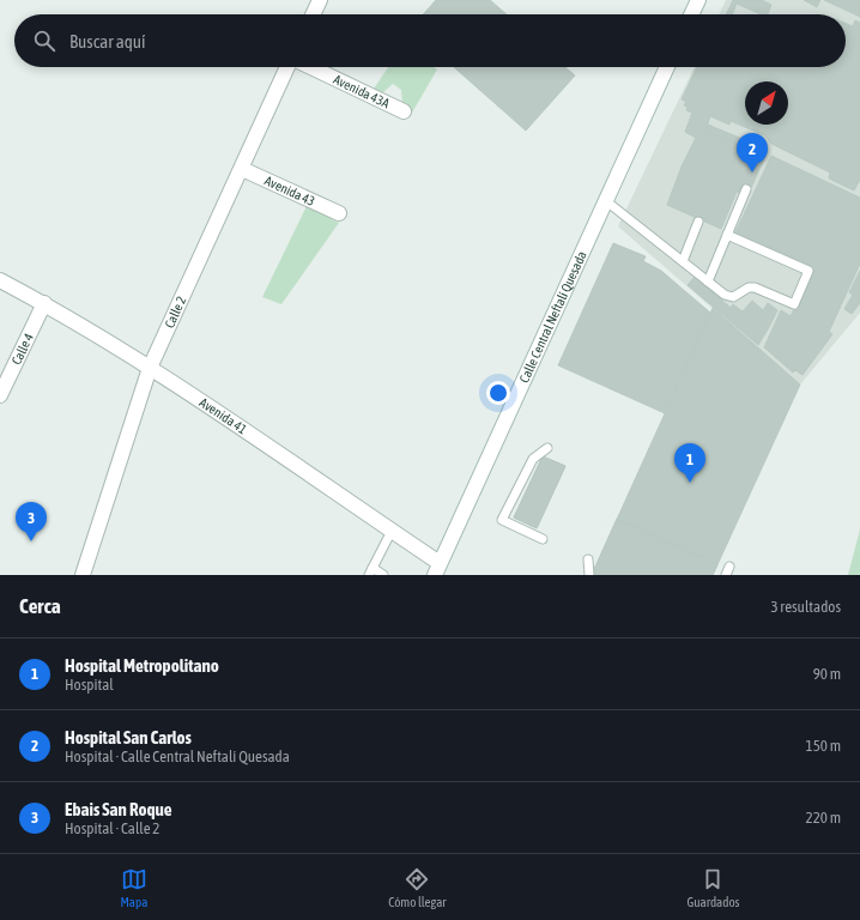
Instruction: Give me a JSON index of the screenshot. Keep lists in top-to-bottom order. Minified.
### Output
{"streets":{"street":["Avenida 43A","Avenida 43","Calle 2","Calle Central Neftalí Quesada","Calle 4","Avenida 41"]},"crossings":[["Avenida 43","Calle 2"],["Calle 2","Avenida 41"],["Calle Central Neftalí Quesada","Avenida 41"],["Calle 4","Avenida 41"]],"north":"top right","page":{"search":"Buscar aquí","pins":["2","1","3"],"heading":["Cerca","3 resultados"],"list":[{"mark":"1","name":"Hospital Metropolitano","note":"Hospital","value":"90 m"},{"mark":"2","name":"Hospital San Carlos","note":"Hospital · Calle Central Neftalí Quesada","value":"150 m"},{"mark":"3","name":"Ebais San Roque","note":"Hospital · Calle 2","value":"220 m"}],"nav":["Mapa","Cómo llegar","Guardados"]}}
